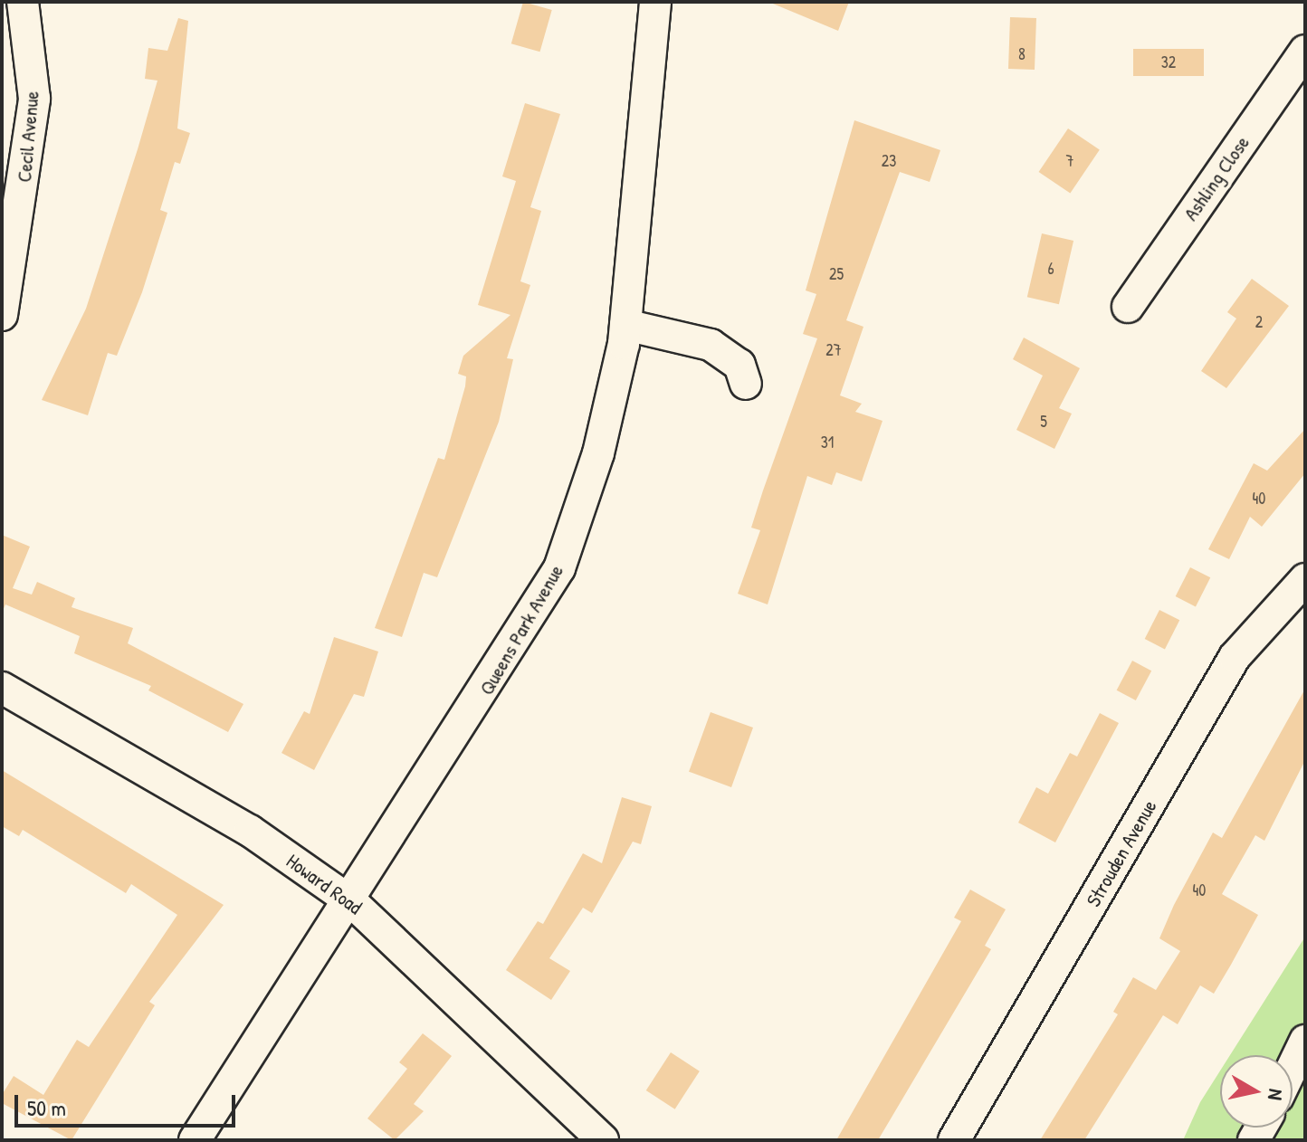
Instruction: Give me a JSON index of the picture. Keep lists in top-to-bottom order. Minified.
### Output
{"streets":{"street":["Cecil Avenue","Ashling Close","Queens Park Avenue","Strouden Avenue","Howard Road"]},"crossings":[["Queens Park Avenue","Howard Road"]],"house_numbers":["8","32","23","7","6","25","2","27","5","31","40","40"],"scale_bar":"50 m","north":"right"}
